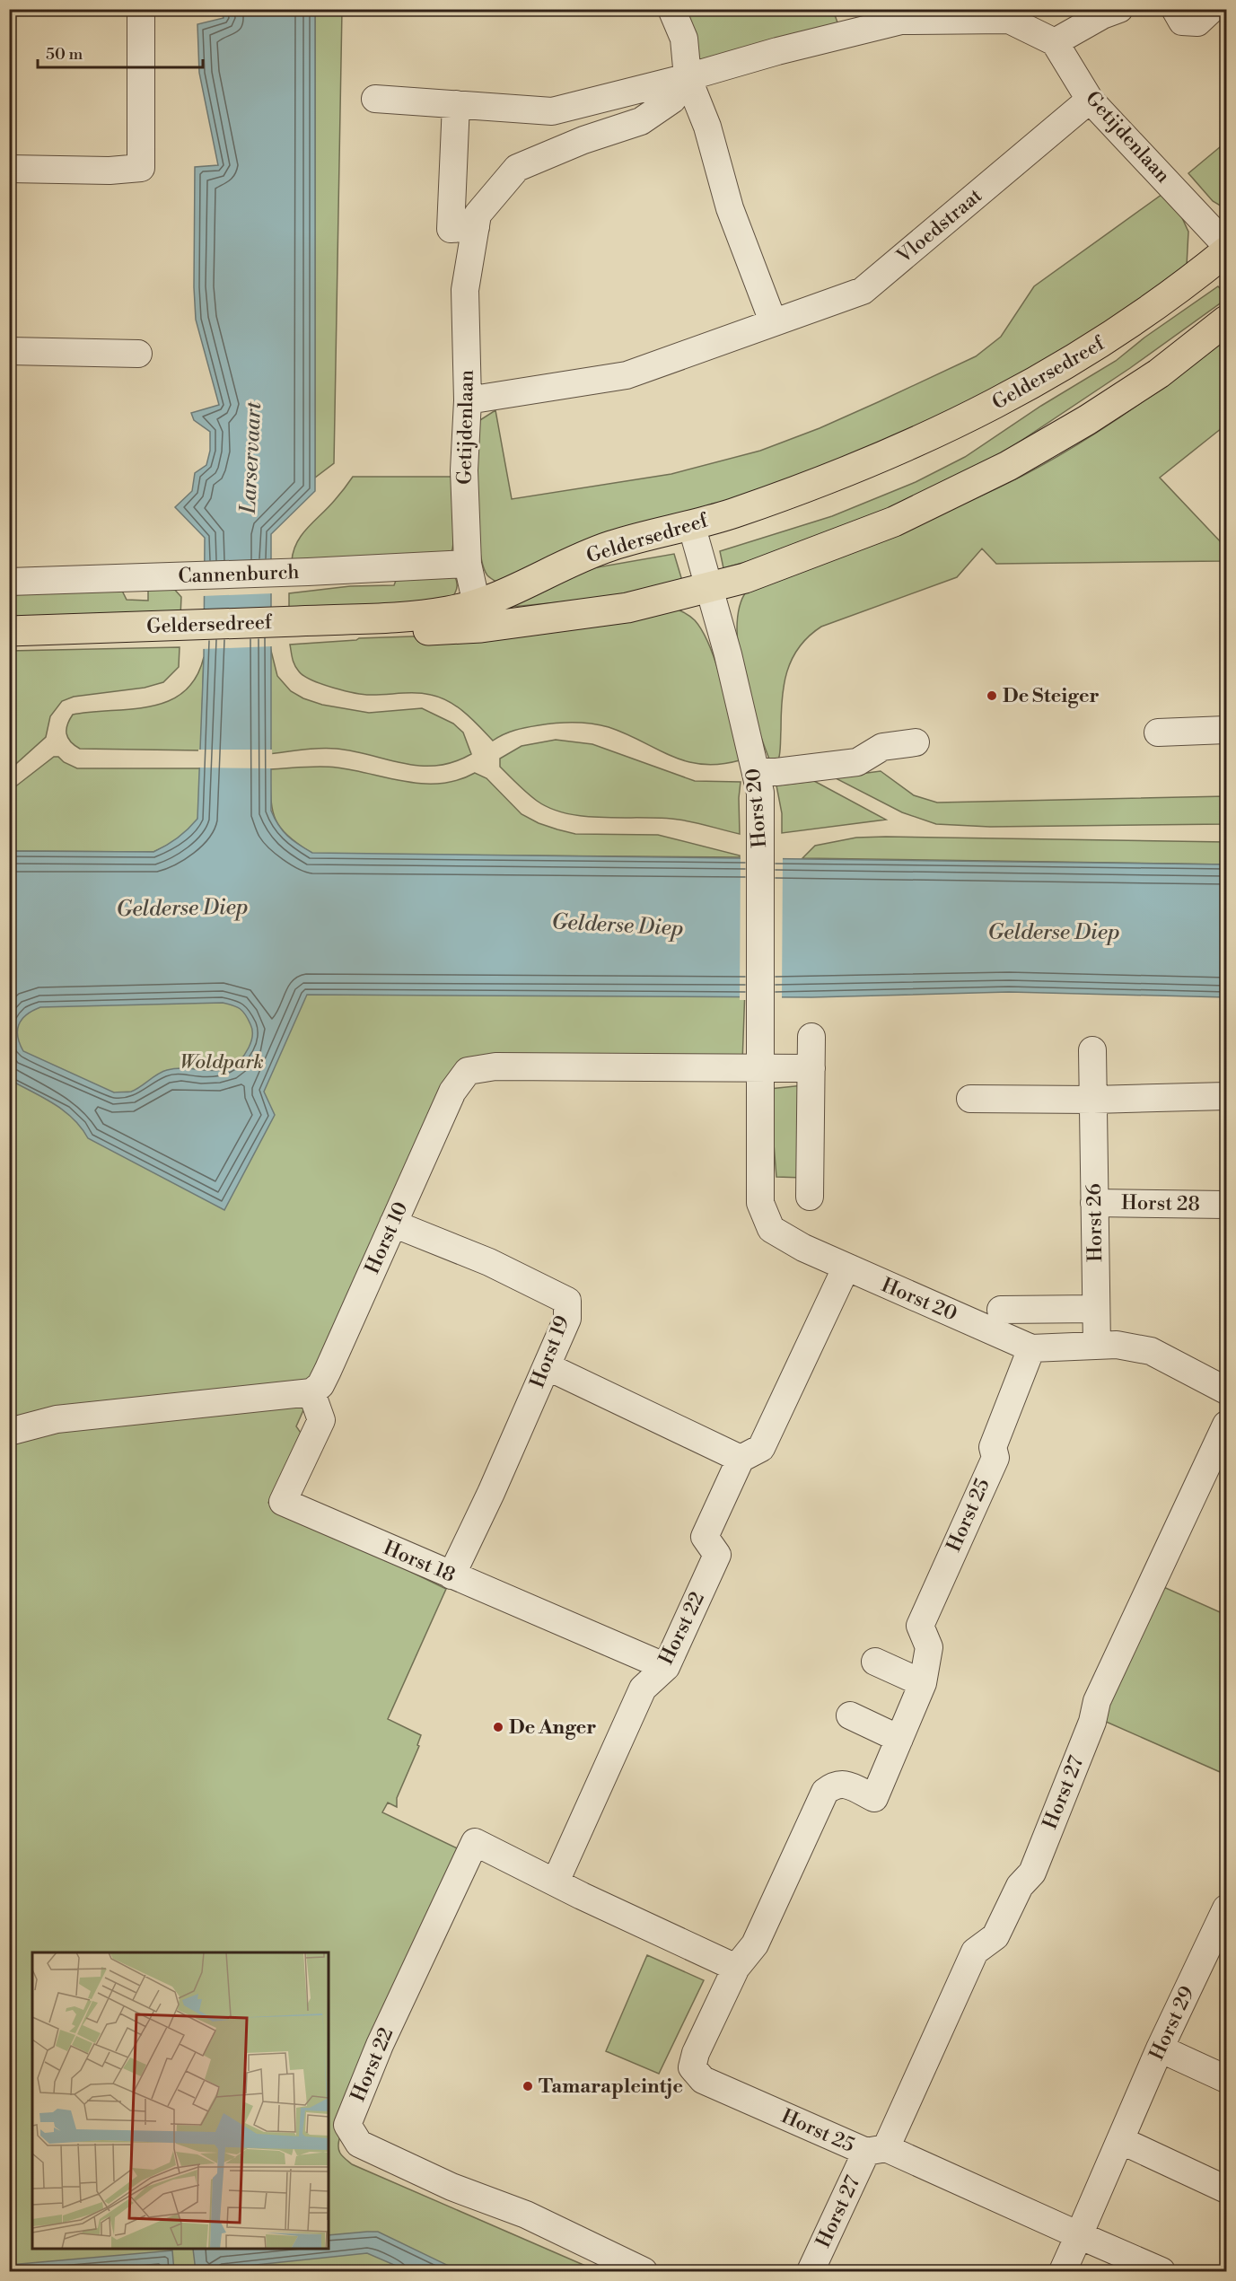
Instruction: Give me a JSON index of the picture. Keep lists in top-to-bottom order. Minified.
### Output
{"streets":{"main road":["Geldersedreef"],"street":["Getijdenlaan","Vloedstraat","Cannenburch","Horst 20","Horst 28","Horst 26","Horst 10","Horst 19","Horst 25","Horst 18","Horst 22","Horst 27","Horst 29"]},"crossings":[["Getijdenlaan","Vloedstraat"],["Getijdenlaan","Geldersedreef"],["Getijdenlaan","Cannenburch"],["Geldersedreef","Horst 20"],["Horst 20","Horst 26"],["Horst 20","Horst 10"],["Horst 20","Horst 25"],["Horst 28","Horst 26"],["Horst 10","Horst 19"],["Horst 10","Horst 18"],["Horst 19","Horst 18"],["Horst 25","Horst 22"],["Horst 25","Horst 27"],["Horst 25","Horst 29"],["Horst 18","Horst 22"]],"water":["Larservaart","Gelderse Diep"],"parks":["Woldpark"],"places":["De Steiger","De Anger","Tamarapleintje"],"scale_bar":"50 m"}
